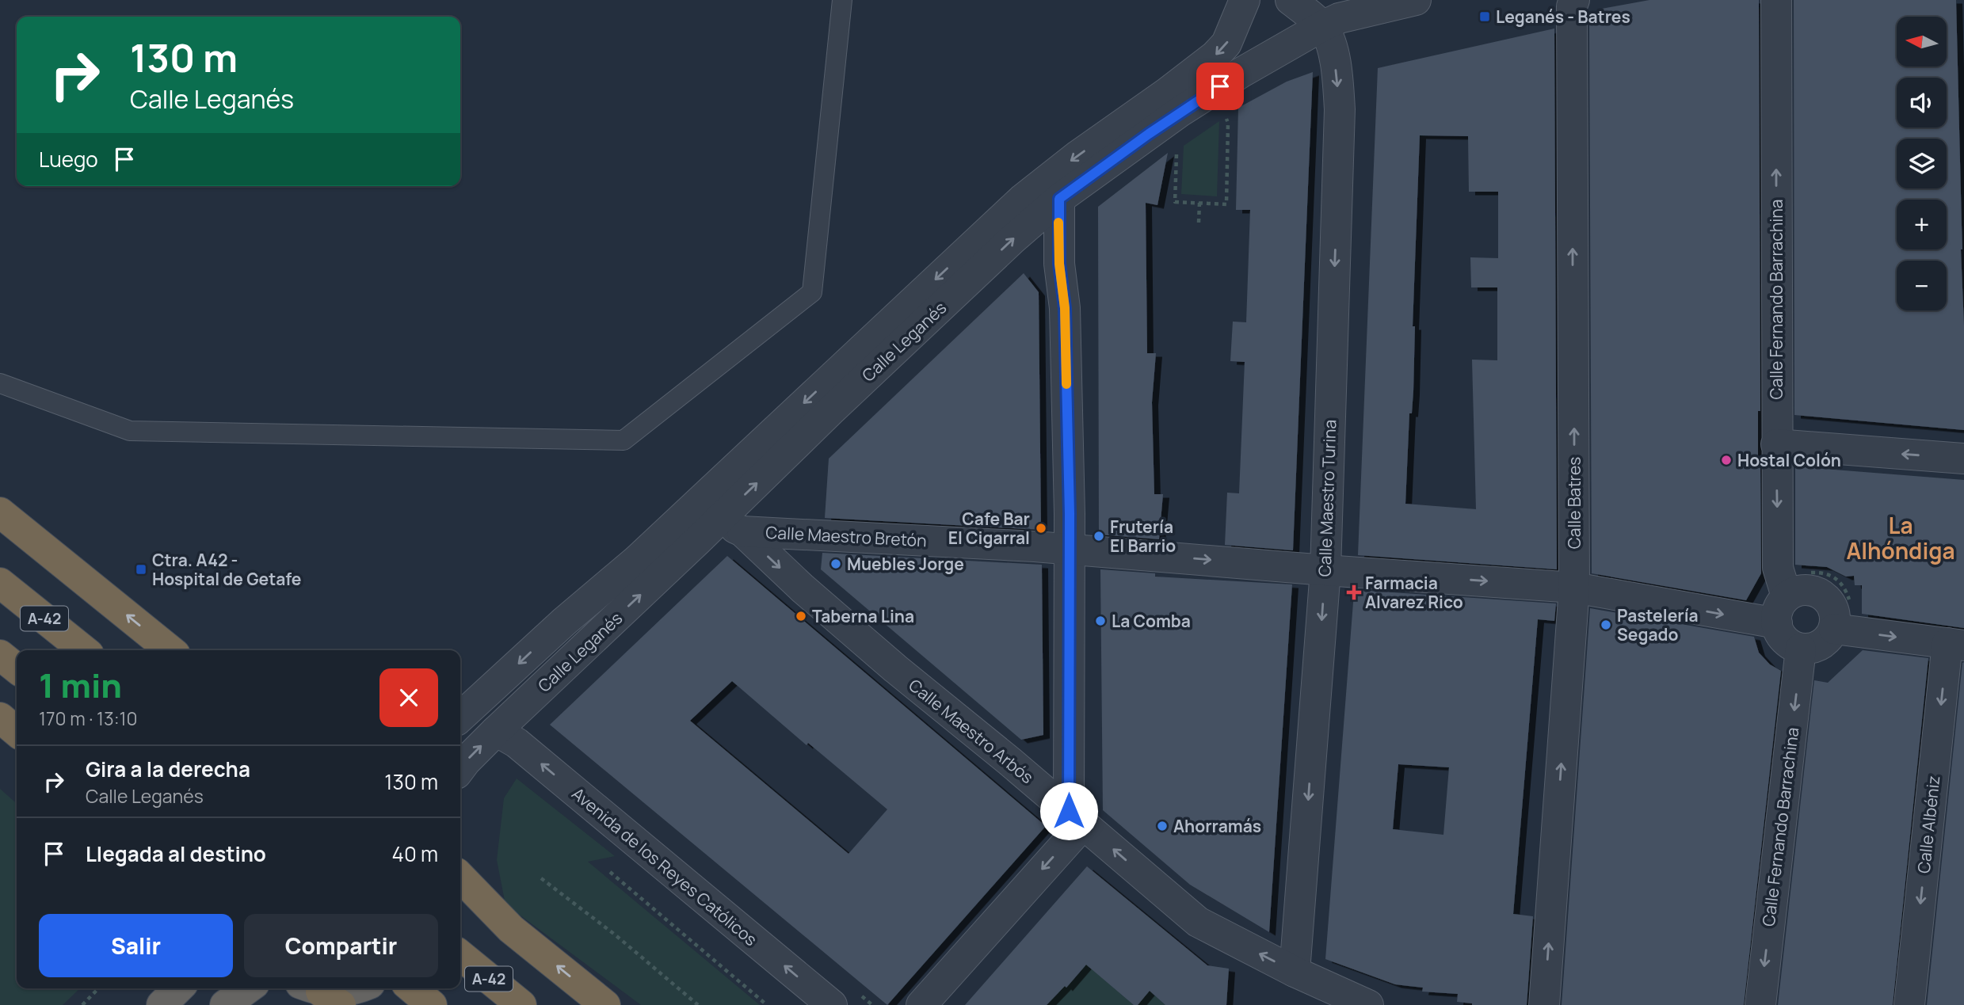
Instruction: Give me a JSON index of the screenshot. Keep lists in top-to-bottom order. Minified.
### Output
{"streets":{"highway":["A-42"],"street":["Calle Fernando Barrachina","Calle Leganés","Calle Maestro Turina","Calle Batres","Calle Maestro Bretón","Calle Maestro Arbós","Calle Albéniz","Avenida de los Reyes Católicos"]},"crossings":[["Calle Fernando Barrachina","Calle Maestro Bretón"],["Calle Leganés","Calle Maestro Turina"],["Calle Leganés","Avenida de los Reyes Católicos"],["Calle Maestro Turina","Calle Maestro Bretón"],["Calle Maestro Turina","Calle Maestro Arbós"],["Calle Batres","Calle Maestro Bretón"],["Calle Maestro Bretón","Calle Maestro Arbós"]],"one_way":["Calle Batres","Calle Maestro Bretón","Calle Albéniz","Avenida de los Reyes Católicos"],"districts":["La Alhóndiga"],"places":{"transit":["Leganés - Batres","Ctra. A42 - Hospital de Getafe"],"other":["Hostal Colón","Cafe Bar El Cigarral","Frutería El Barrio","Muebles Jorge","Taberna Lina","La Comba","Pastelería Segado","Ahorramás"],"health":["Farmacia Alvarez Rico"]},"north":"left","page":{"map_buttons":["+","−"],"turn":["130 m","Calle Leganés"],"then":"Luego","heading":["1 min","170 m · 13:10"],"list":[{"name":"Gira a la derecha","note":"Calle Leganés","value":"130 m"},{"name":"Llegada al destino","value":"40 m"}],"buttons":["Salir","Compartir"]}}
